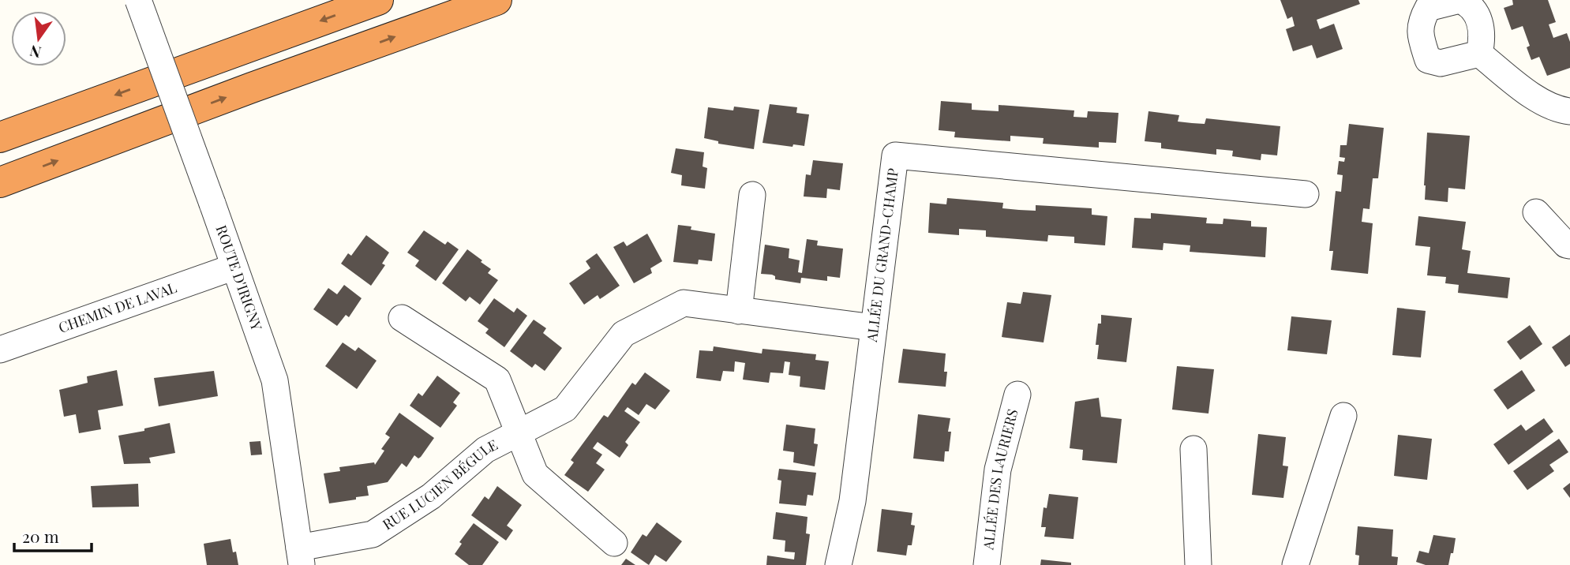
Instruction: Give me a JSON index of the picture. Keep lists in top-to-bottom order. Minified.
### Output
{"streets":{"street":["ALLÉE DU GRAND-CHAMP","ROUTE D'IRIGNY","CHEMIN DE LAVAL","ALLÉE DES LAURIERS","RUE LUCIEN BÉGULE"]},"crossings":[["ALLÉE DU GRAND-CHAMP","RUE LUCIEN BÉGULE"],["ROUTE D'IRIGNY","CHEMIN DE LAVAL"],["ROUTE D'IRIGNY","RUE LUCIEN BÉGULE"]],"scale_bar":"20 m","north":"bottom"}
